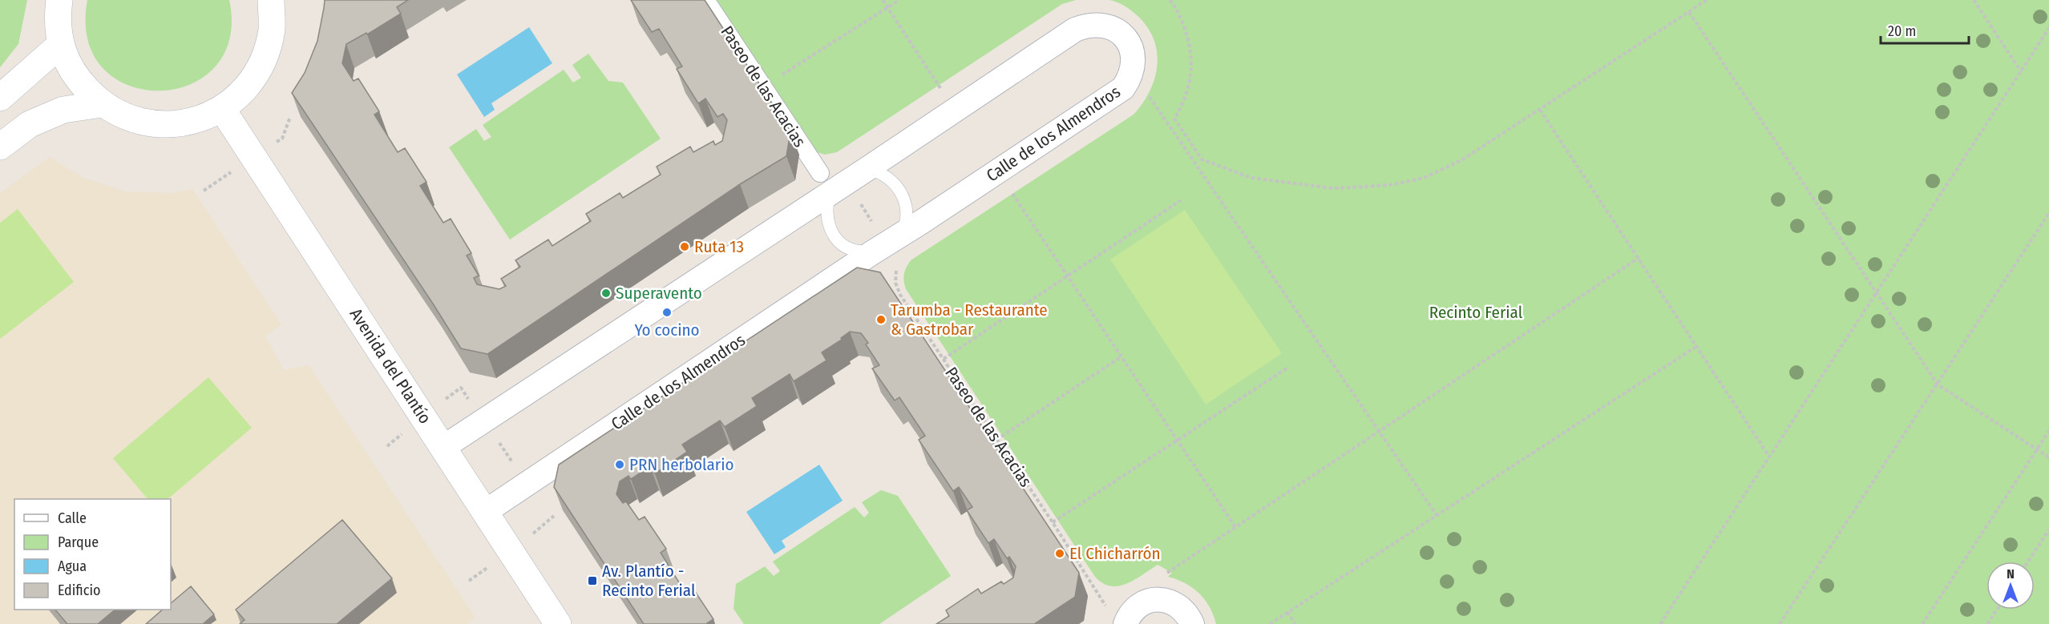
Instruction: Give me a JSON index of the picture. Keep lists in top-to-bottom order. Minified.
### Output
{"streets":{"street":["Paseo de las Acacias","Calle de los Almendros","Avenida del Plantío"]},"crossings":[["Paseo de las Acacias","Calle de los Almendros"],["Calle de los Almendros","Avenida del Plantío"]],"parks":["Recinto Ferial"],"places":{"other":["Ruta 13","Superavento","Yo cocino","Tarumba - Restaurante & Gastrobar","PRN herbolario","El Chicharrón"],"transit":["Av. Plantío - Recinto Ferial"]},"legend":["Calle","Parque","Agua","Edificio"],"scale_bar":"20 m","north":"top"}
